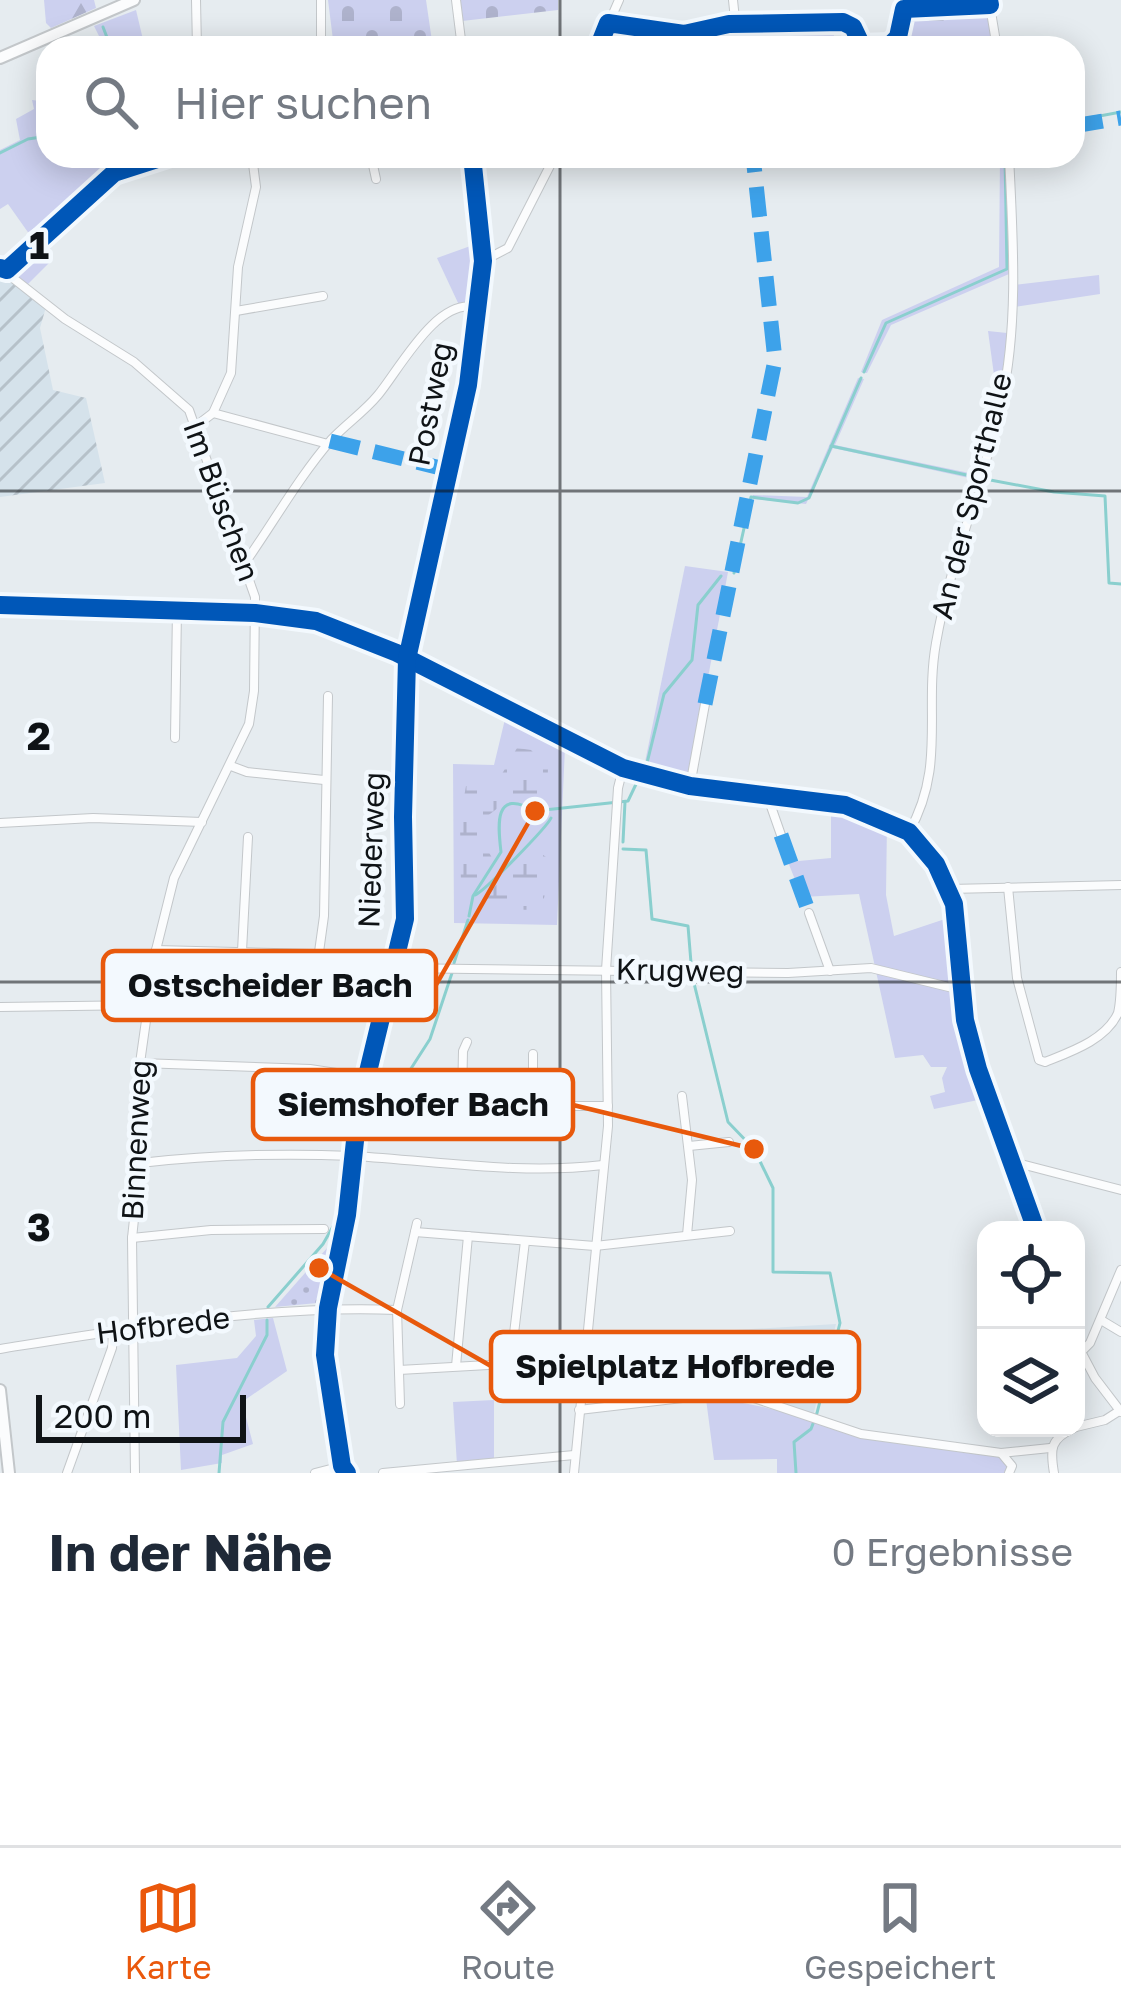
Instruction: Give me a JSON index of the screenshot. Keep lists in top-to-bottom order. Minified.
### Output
{"streets":{"street":["Postweg","An der Sporthalle","Im Büschen","Niederweg","Krugweg","Binnenweg","Hofbrede"]},"crossings":[["Postweg","Niederweg"],["Im Büschen","Binnenweg"],["Niederweg","Krugweg"],["Niederweg","Hofbrede"],["Binnenweg","Hofbrede"]],"places":["Ostscheider Bach","Siemshofer Bach","Spielplatz Hofbrede"],"scale_bar":"200 m","page":{"search":"Hier suchen","scale":"200 m","heading":["In der Nähe","0 Ergebnisse"],"nav":["Karte","Route","Gespeichert"]},"grid":{"rows":["1","2","3"]}}
